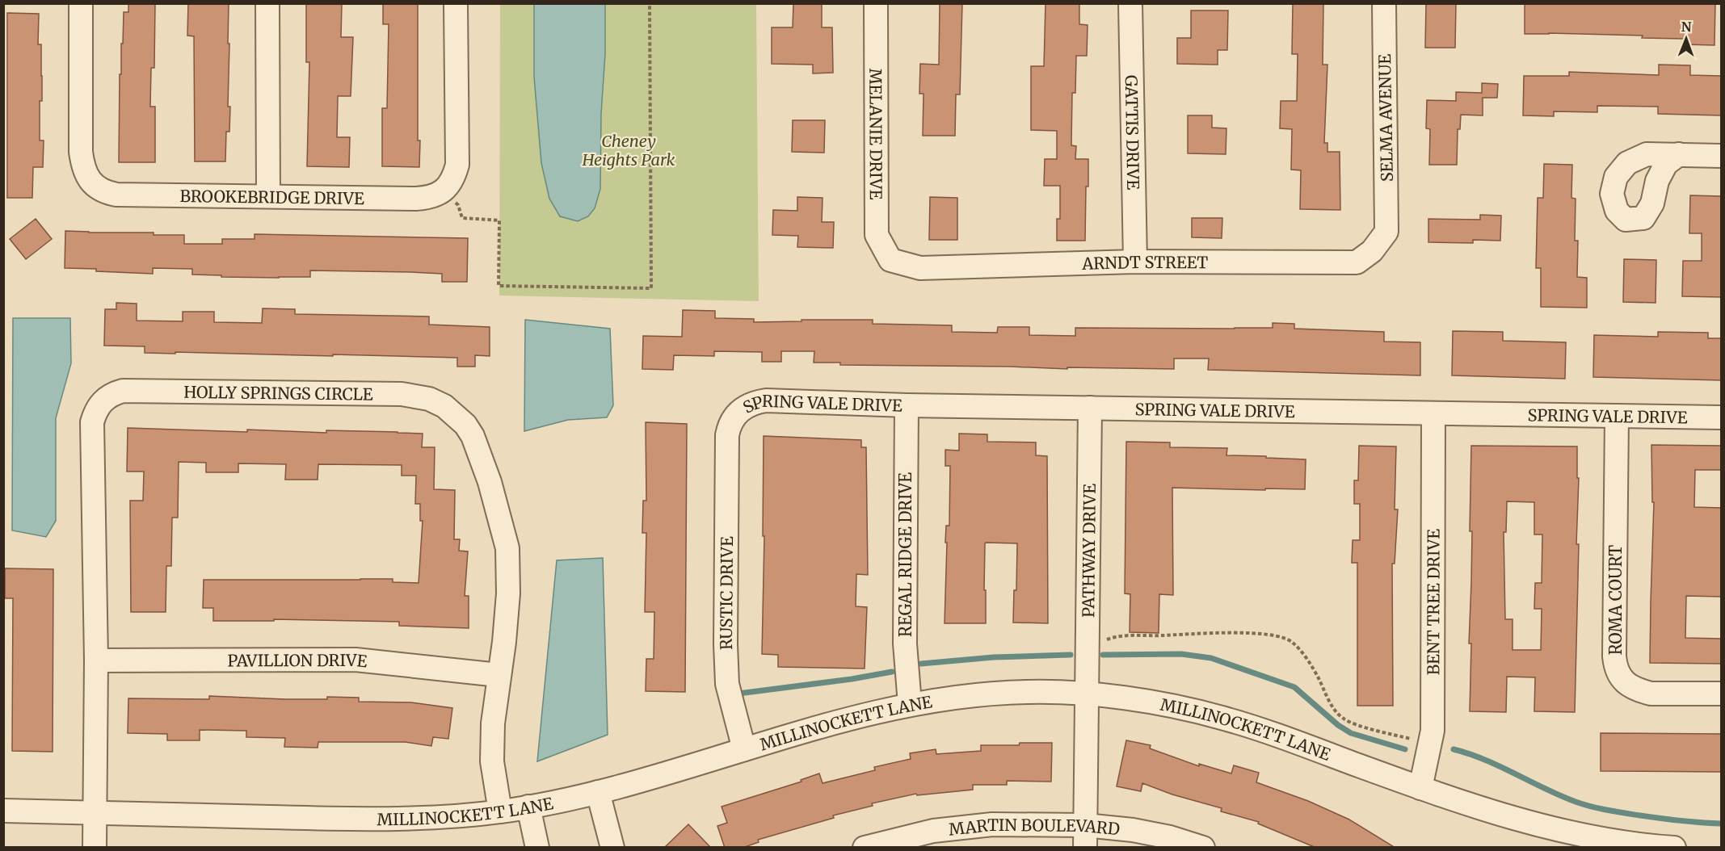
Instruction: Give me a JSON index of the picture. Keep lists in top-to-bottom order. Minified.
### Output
{"streets":{"street":["SELMA AVENUE","GATTIS DRIVE","MELANIE DRIVE","BROOKEBRIDGE DRIVE","ARNDT STREET","HOLLY SPRINGS CIRCLE","SPRING VALE DRIVE","PATHWAY DRIVE","REGAL RIDGE DRIVE","RUSTIC DRIVE","ROMA COURT","BENT TREE DRIVE","PAVILLION DRIVE","MILLINOCKETT LANE","MARTIN BOULEVARD"]},"crossings":[["SELMA AVENUE","ARNDT STREET"],["GATTIS DRIVE","ARNDT STREET"],["MELANIE DRIVE","ARNDT STREET"],["HOLLY SPRINGS CIRCLE","PAVILLION DRIVE"],["HOLLY SPRINGS CIRCLE","MILLINOCKETT LANE"],["SPRING VALE DRIVE","PATHWAY DRIVE"],["SPRING VALE DRIVE","REGAL RIDGE DRIVE"],["SPRING VALE DRIVE","RUSTIC DRIVE"],["SPRING VALE DRIVE","ROMA COURT"],["SPRING VALE DRIVE","BENT TREE DRIVE"],["PATHWAY DRIVE","MILLINOCKETT LANE"],["PATHWAY DRIVE","MARTIN BOULEVARD"],["REGAL RIDGE DRIVE","MILLINOCKETT LANE"],["RUSTIC DRIVE","MILLINOCKETT LANE"],["BENT TREE DRIVE","MILLINOCKETT LANE"]],"parks":["Cheney Heights Park"],"north":"top"}
